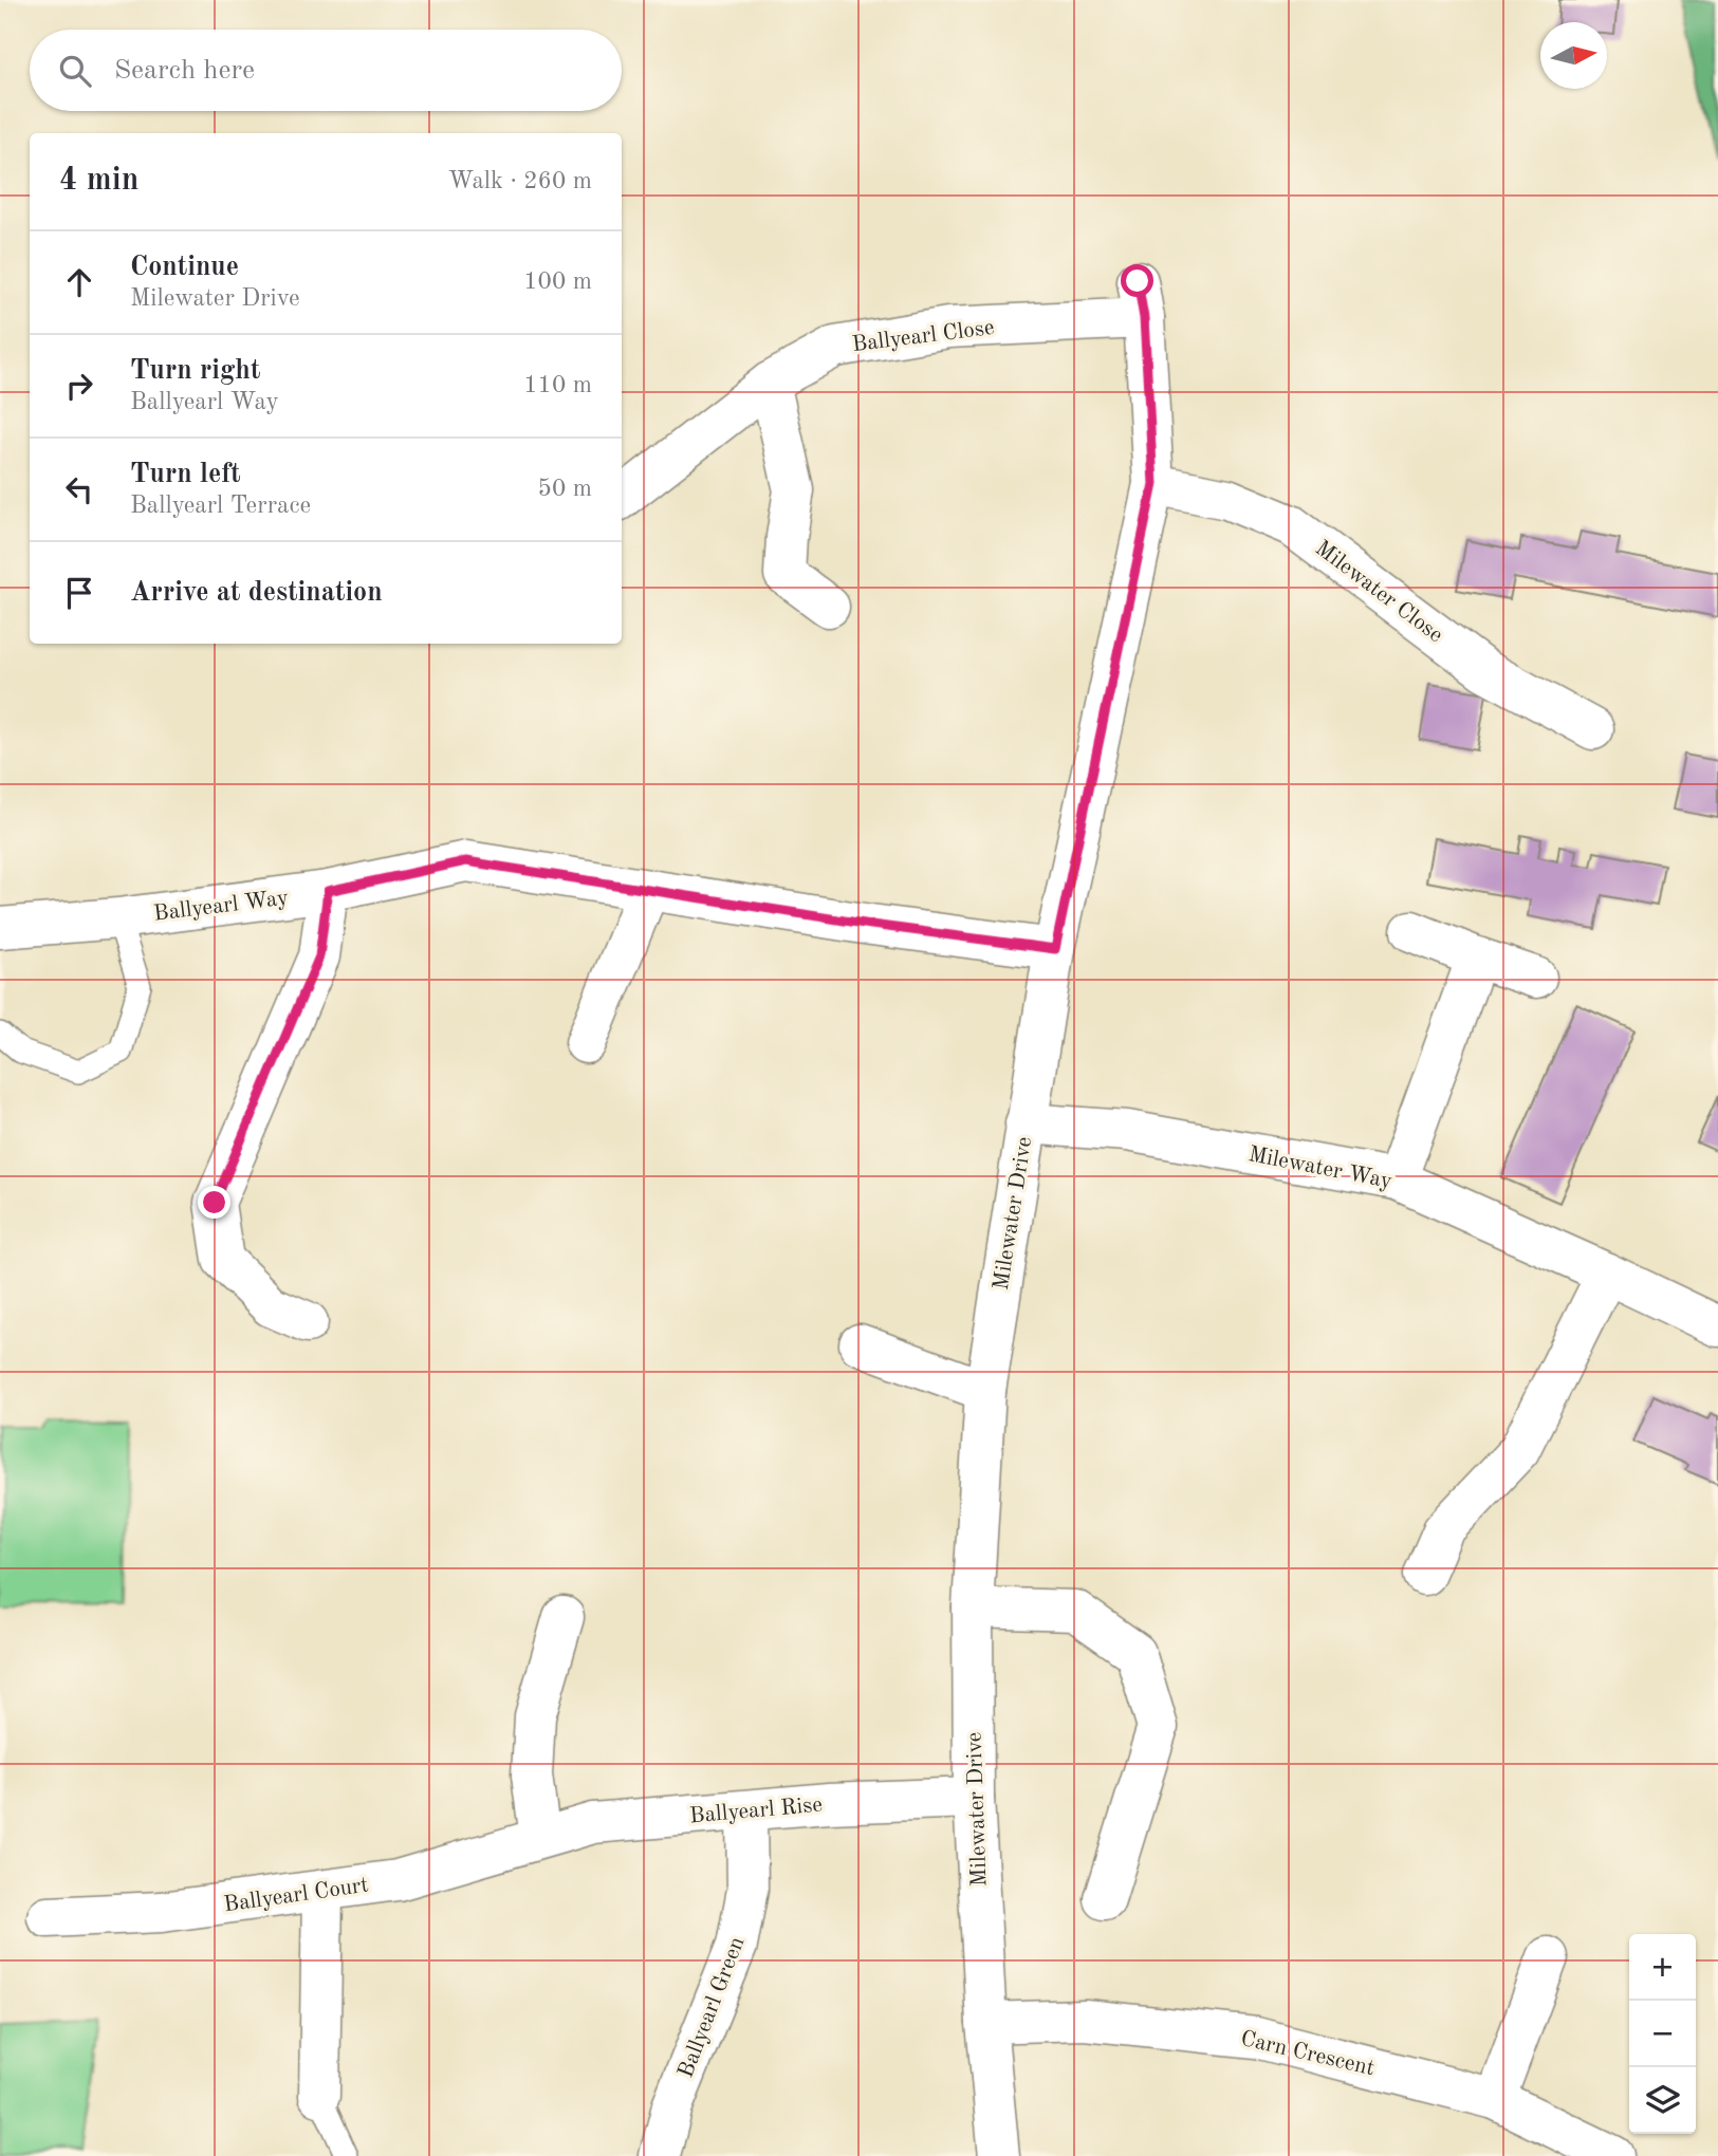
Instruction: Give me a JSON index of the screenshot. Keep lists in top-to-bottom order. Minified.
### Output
{"streets":{"street":["Ballyearl Close","Milewater Close","Ballyearl Way","Milewater Way","Milewater Drive","Ballyearl Rise","Ballyearl Court","Ballyearl Green","Carn Crescent"]},"crossings":[["Ballyearl Close","Milewater Drive"],["Milewater Close","Milewater Drive"],["Ballyearl Way","Milewater Drive"],["Milewater Way","Milewater Drive"],["Milewater Drive","Ballyearl Rise"],["Milewater Drive","Carn Crescent"],["Ballyearl Rise","Ballyearl Court"],["Ballyearl Rise","Ballyearl Green"]],"north":"right","page":{"search":"Search here","heading":["4 min","Walk · 260 m"],"list":[["Continue","Milewater Drive","100 m"],["Turn right","Ballyearl Way","110 m"],["Turn left","Ballyearl Terrace","50 m"],"Arrive at destination"],"map_buttons":["+","−"]}}
